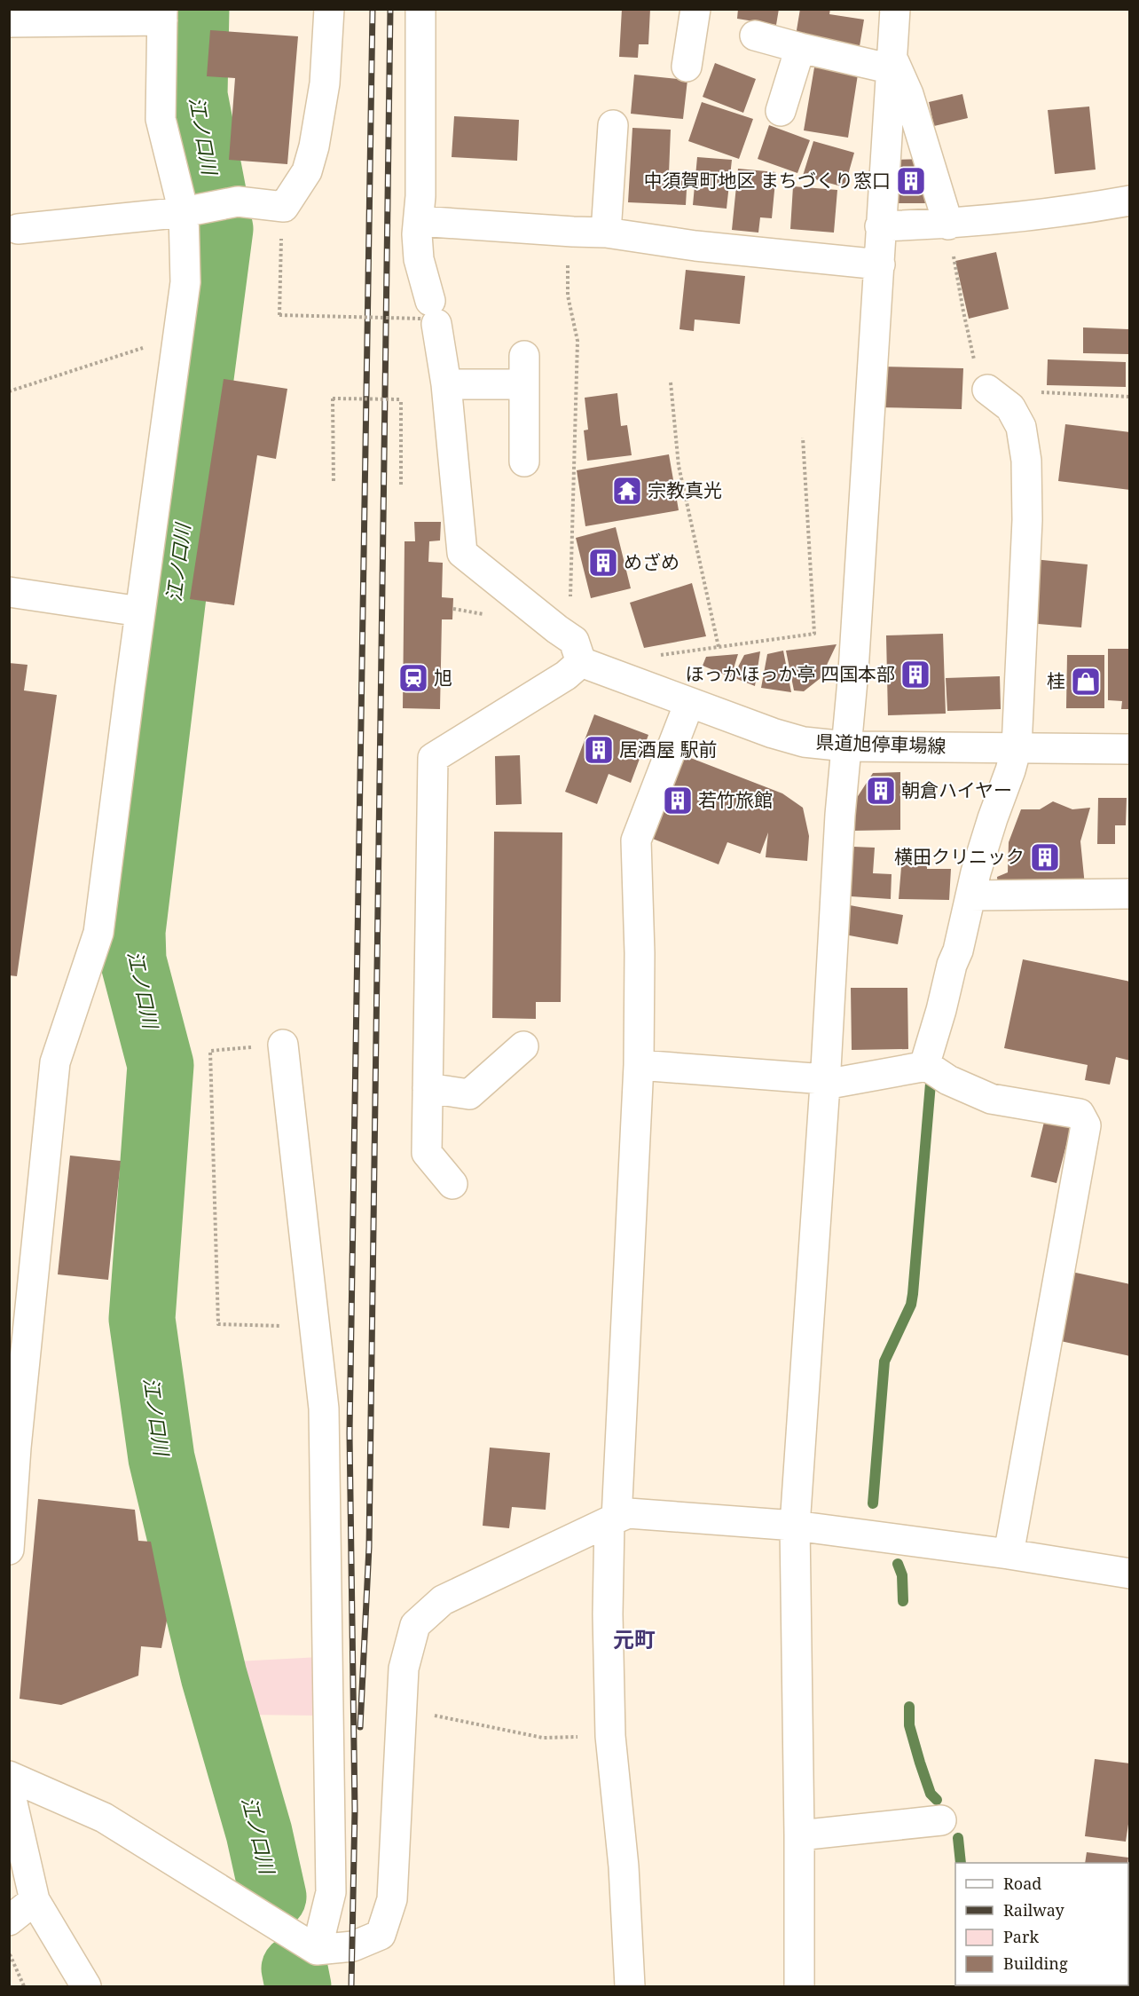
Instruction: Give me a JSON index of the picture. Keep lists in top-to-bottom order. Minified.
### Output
{"streets":{"street":["県道旭停車場線"]},"districts":["元町"],"water":["江ノ口川"],"places":{"building":["中須賀町地区 まちづくり窓口","めざめ","ほっかほっか亭 四国本部","居酒屋 駅前","朝倉ハイヤー","若竹旅館","横田クリニック"],"temple":["宗教真光"],"station":["旭"],"shop":["桂"]},"legend":["Road","Railway","Park","Building"]}
